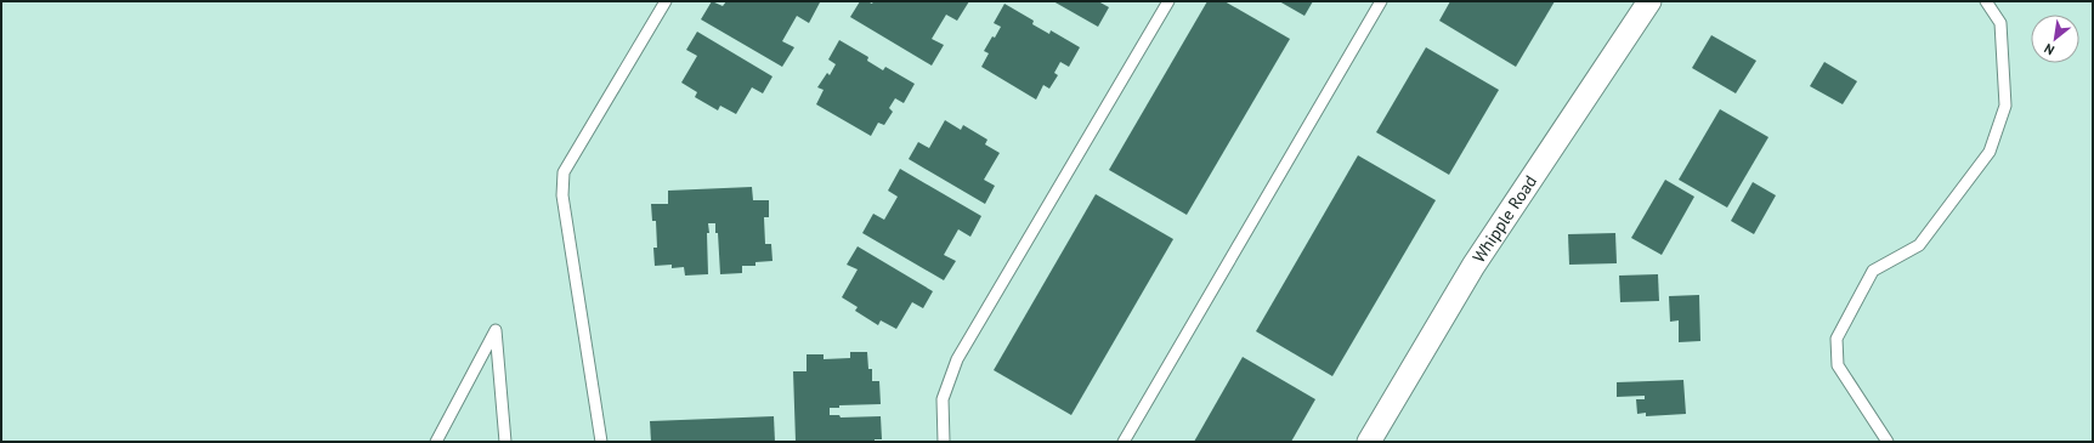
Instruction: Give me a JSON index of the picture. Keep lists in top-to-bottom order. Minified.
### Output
{"streets":{"street":["Whipple Road"]},"north":"bottom left"}
